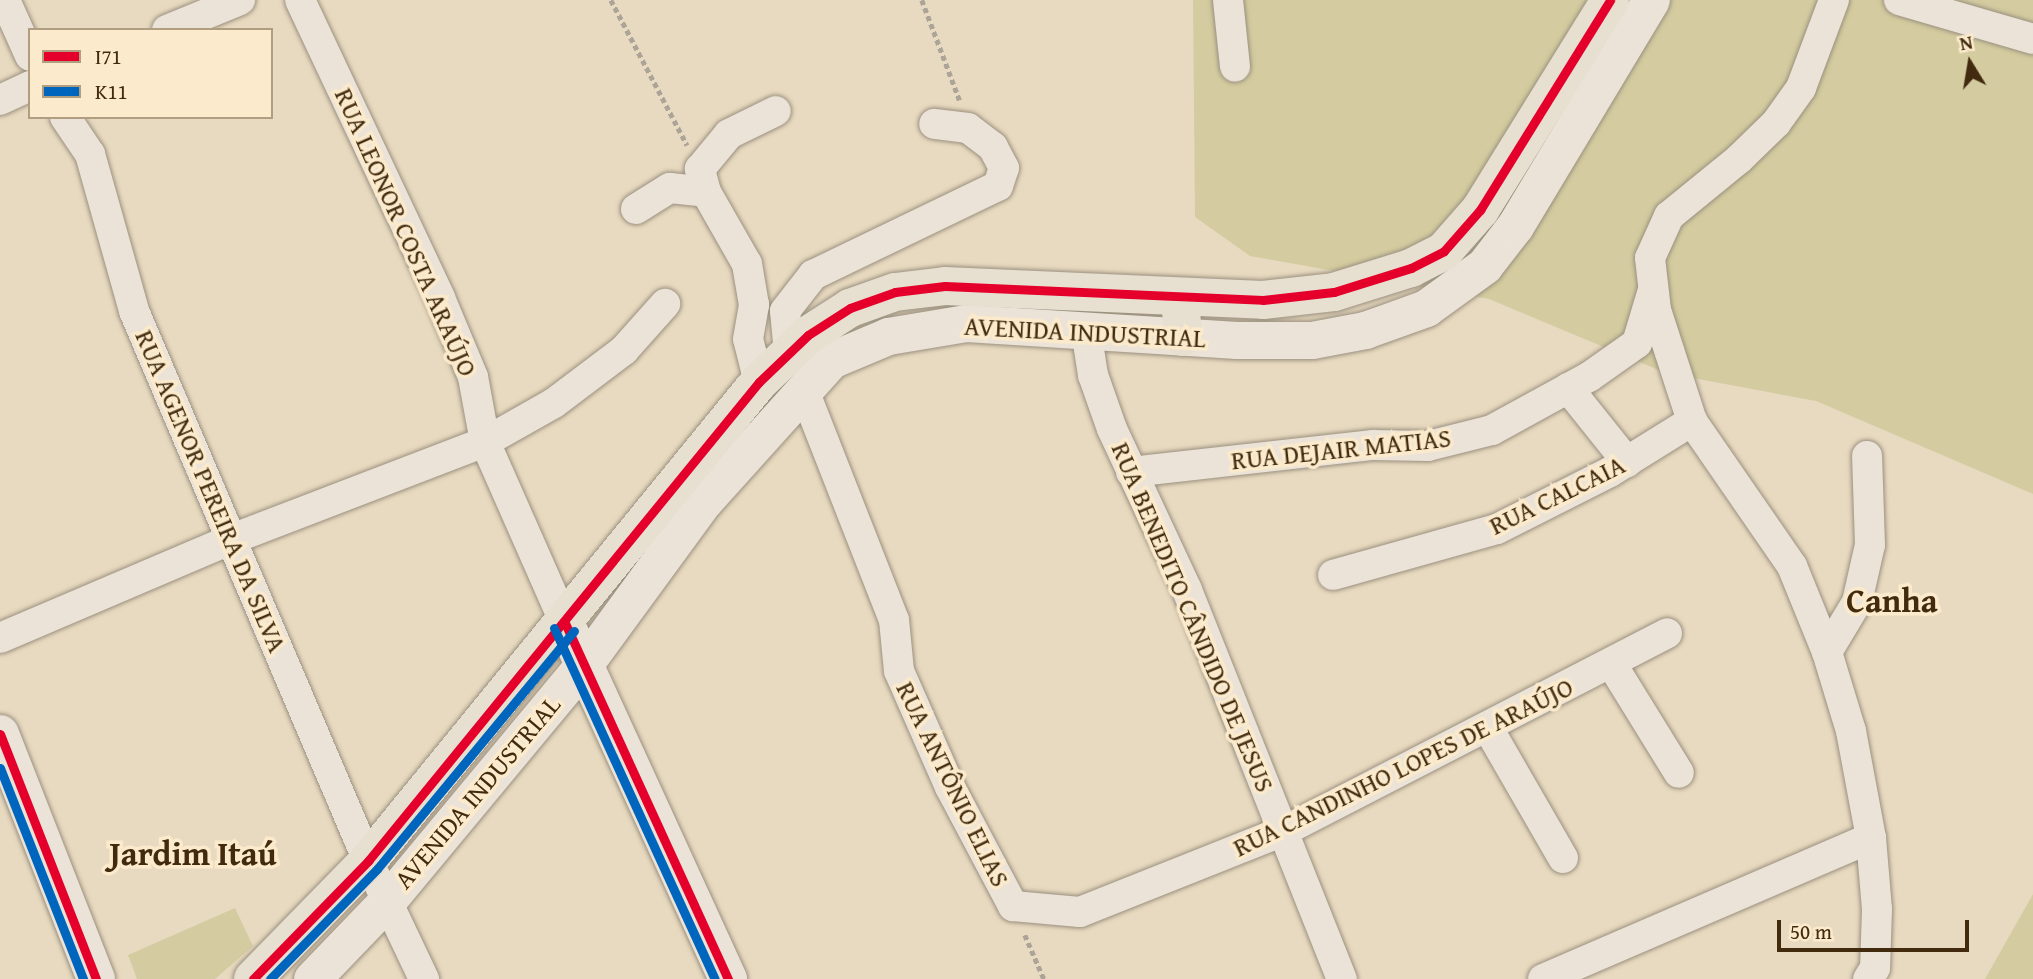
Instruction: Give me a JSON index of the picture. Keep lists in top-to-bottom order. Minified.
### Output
{"streets":{"main road":["AVENIDA INDUSTRIAL"],"street":["RUA LEONOR COSTA ARAÚJO","RUA DEJAIR MATIAS","RUA AGENOR PEREIRA DA SILVA","RUA CALCAIA","RUA BENEDITO CÂNDIDO DE JESUS","RUA CANDINHO LOPES DE ARAÚJO","RUA ANTÔNIO ELIAS"]},"crossings":[["RUA LEONOR COSTA ARAÚJO","AVENIDA INDUSTRIAL"],["AVENIDA INDUSTRIAL","RUA AGENOR PEREIRA DA SILVA"],["AVENIDA INDUSTRIAL","RUA BENEDITO CÂNDIDO DE JESUS"],["AVENIDA INDUSTRIAL","RUA ANTÔNIO ELIAS"],["RUA DEJAIR MATIAS","RUA BENEDITO CÂNDIDO DE JESUS"],["RUA BENEDITO CÂNDIDO DE JESUS","RUA CANDINHO LOPES DE ARAÚJO"],["RUA CANDINHO LOPES DE ARAÚJO","RUA ANTÔNIO ELIAS"]],"districts":["Canha","Jardim Itaú"],"lines":["transit line I71","transit line K11"],"legend":["I71","K11"],"scale_bar":"50 m","north":"top"}
